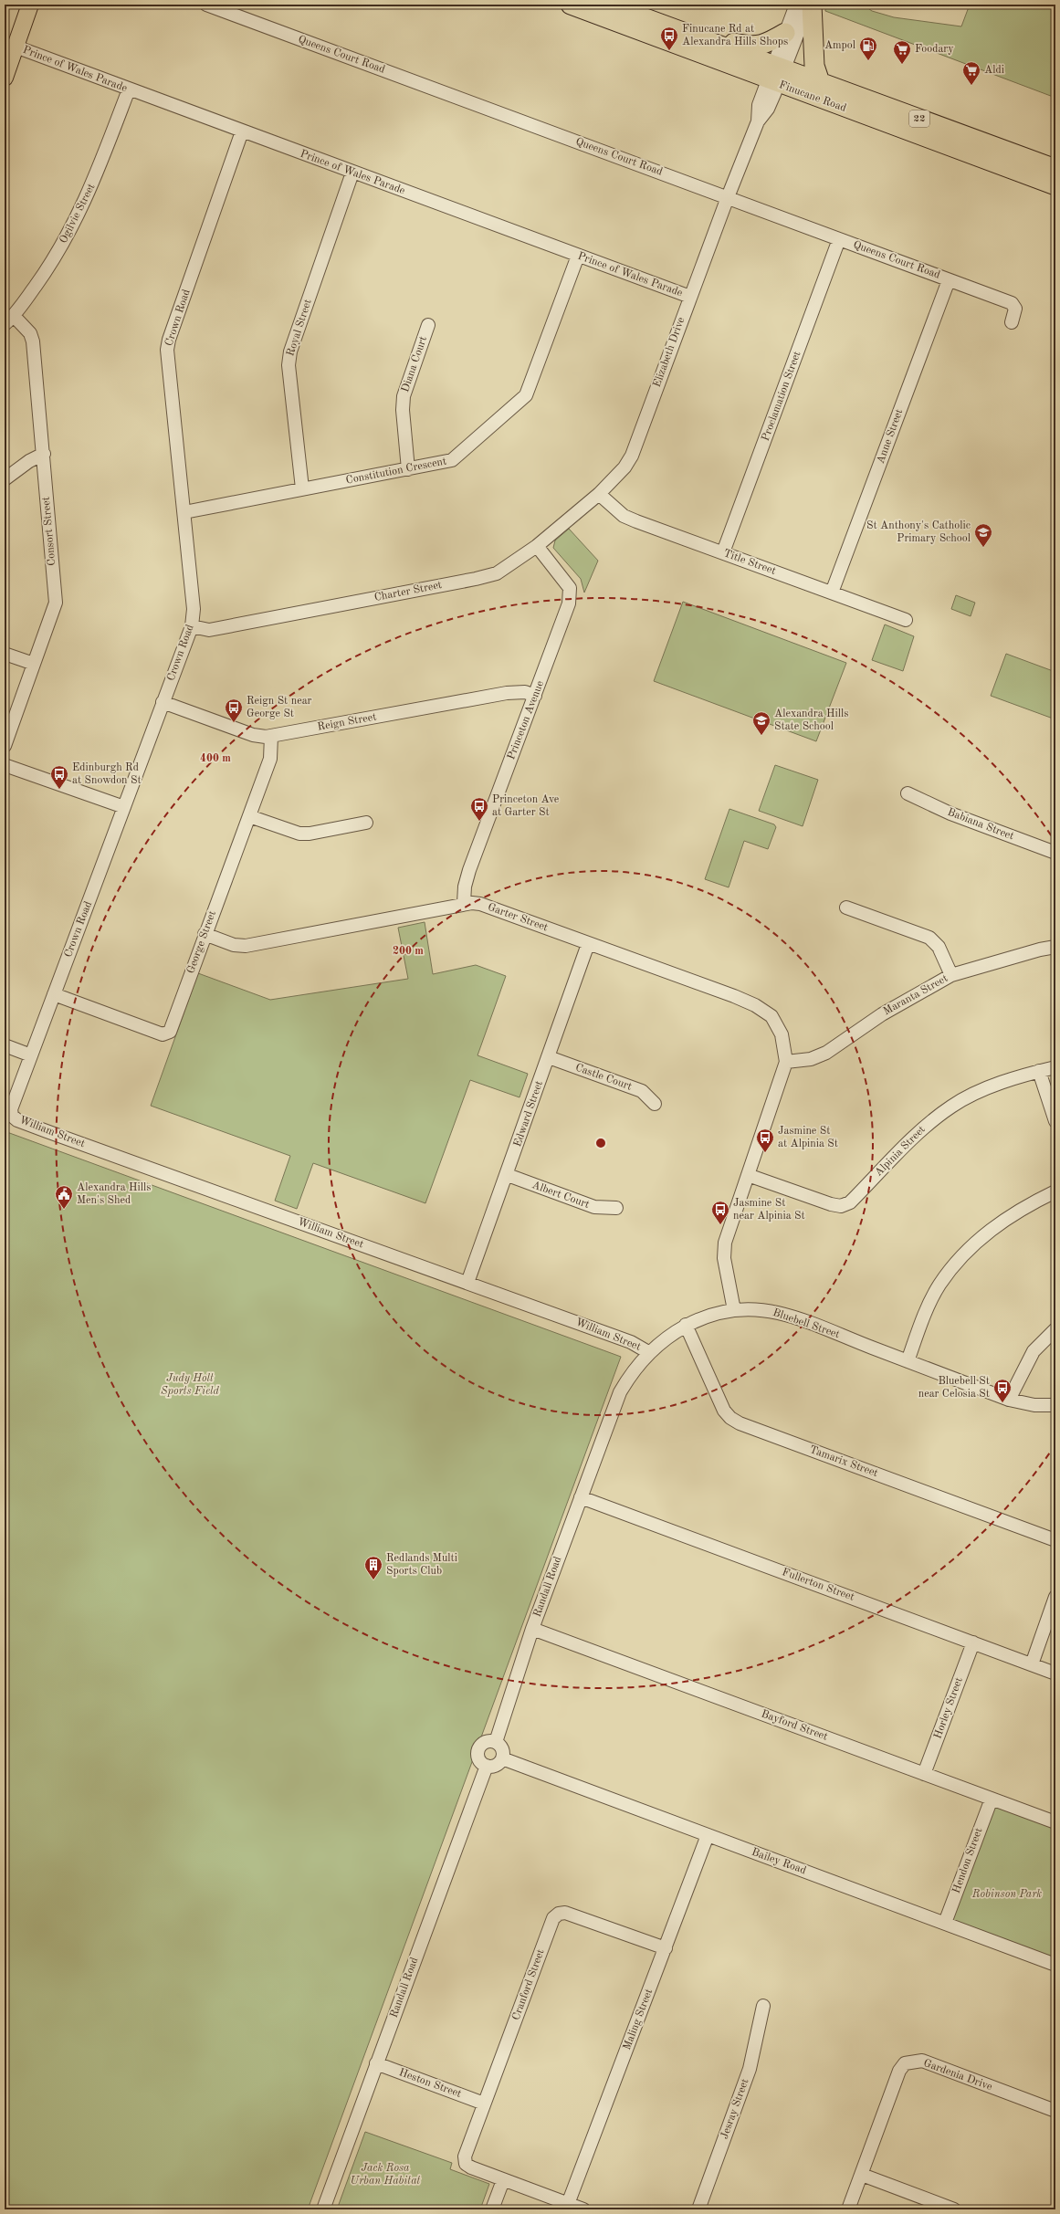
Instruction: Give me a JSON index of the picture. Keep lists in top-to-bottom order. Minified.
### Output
{"streets":{"highway":["Finucane Road","22"],"street":["Queens Court Road","Prince of Wales Parade","Ogilvie Street","Crown Road","Royal Street","Elizabeth Drive","Diana Court","Proclamation Street","Anne Street","Constitution Crescent","Consort Street","Title Street","Charter Street","Princeton Avenue","Reign Street","Babiana Street","Garter Street","George Street","Maranta Street","Castle Court","Edward Street","William Street","Alpinia Street","Albert Court","Bluebell Street","Tamarix Street","Fullerton Street","Randall Road","Horley Street","Bayford Street","Hendon Street","Bailey Road","Cranford Street","Maling Street","Gardenia Drive","Heston Street","Jesray Street"]},"crossings":[["Queens Court Road","Elizabeth Drive"],["Queens Court Road","Proclamation Street"],["Queens Court Road","Anne Street"],["Prince of Wales Parade","Ogilvie Street"],["Prince of Wales Parade","Crown Road"],["Prince of Wales Parade","Royal Street"],["Prince of Wales Parade","Elizabeth Drive"],["Prince of Wales Parade","Constitution Crescent"],["Finucane Road","Elizabeth Drive"],["Ogilvie Street","Consort Street"],["Crown Road","Constitution Crescent"],["Crown Road","Charter Street"],["Crown Road","Reign Street"],["Crown Road","George Street"],["Crown Road","William Street"],["Royal Street","Constitution Crescent"],["Elizabeth Drive","Title Street"],["Elizabeth Drive","Charter Street"],["Diana Court","Constitution Crescent"],["Proclamation Street","Title Street"],["Anne Street","Title Street"],["Title Street","Charter Street"],["Charter Street","Princeton Avenue"],["Princeton Avenue","Reign Street"],["Princeton Avenue","Garter Street"],["Reign Street","George Street"],["Garter Street","George Street"],["Garter Street","Maranta Street"],["Garter Street","Edward Street"],["Castle Court","Edward Street"],["Edward Street","William Street"],["Edward Street","Albert Court"],["William Street","Bluebell Street"],["Bluebell Street","Tamarix Street"],["Bluebell Street","Randall Road"],["Fullerton Street","Randall Road"],["Fullerton Street","Horley Street"],["Randall Road","Bayford Street"],["Randall Road","Bailey Road"],["Randall Road","Heston Street"],["Horley Street","Bayford Street"],["Bayford Street","Hendon Street"],["Hendon Street","Bailey Road"],["Bailey Road","Maling Street"],["Cranford Street","Maling Street"],["Cranford Street","Heston Street"]],"parks":["Judy Holt Sports Field","Robinson Park","Jack Rosa Urban Habitat"],"places":{"bus stop":["Finucane Rd at Alexandra Hills Shops","Reign St near George St","Edinburgh Rd at Snowdon St","Princeton Ave at Garter St","Jasmine St at Alpinia St","Jasmine St near Alpinia St","Bluebell St near Celosia St"],"fuel station":["Ampol"],"supermarket":["Foodary","Aldi"],"school or university":["St Anthony's Catholic Primary School","Alexandra Hills State School"],"public building":["Alexandra Hills Men's Shed"],"building":["Redlands Multi Sports Club"]},"rings":["400 m","200 m"]}
